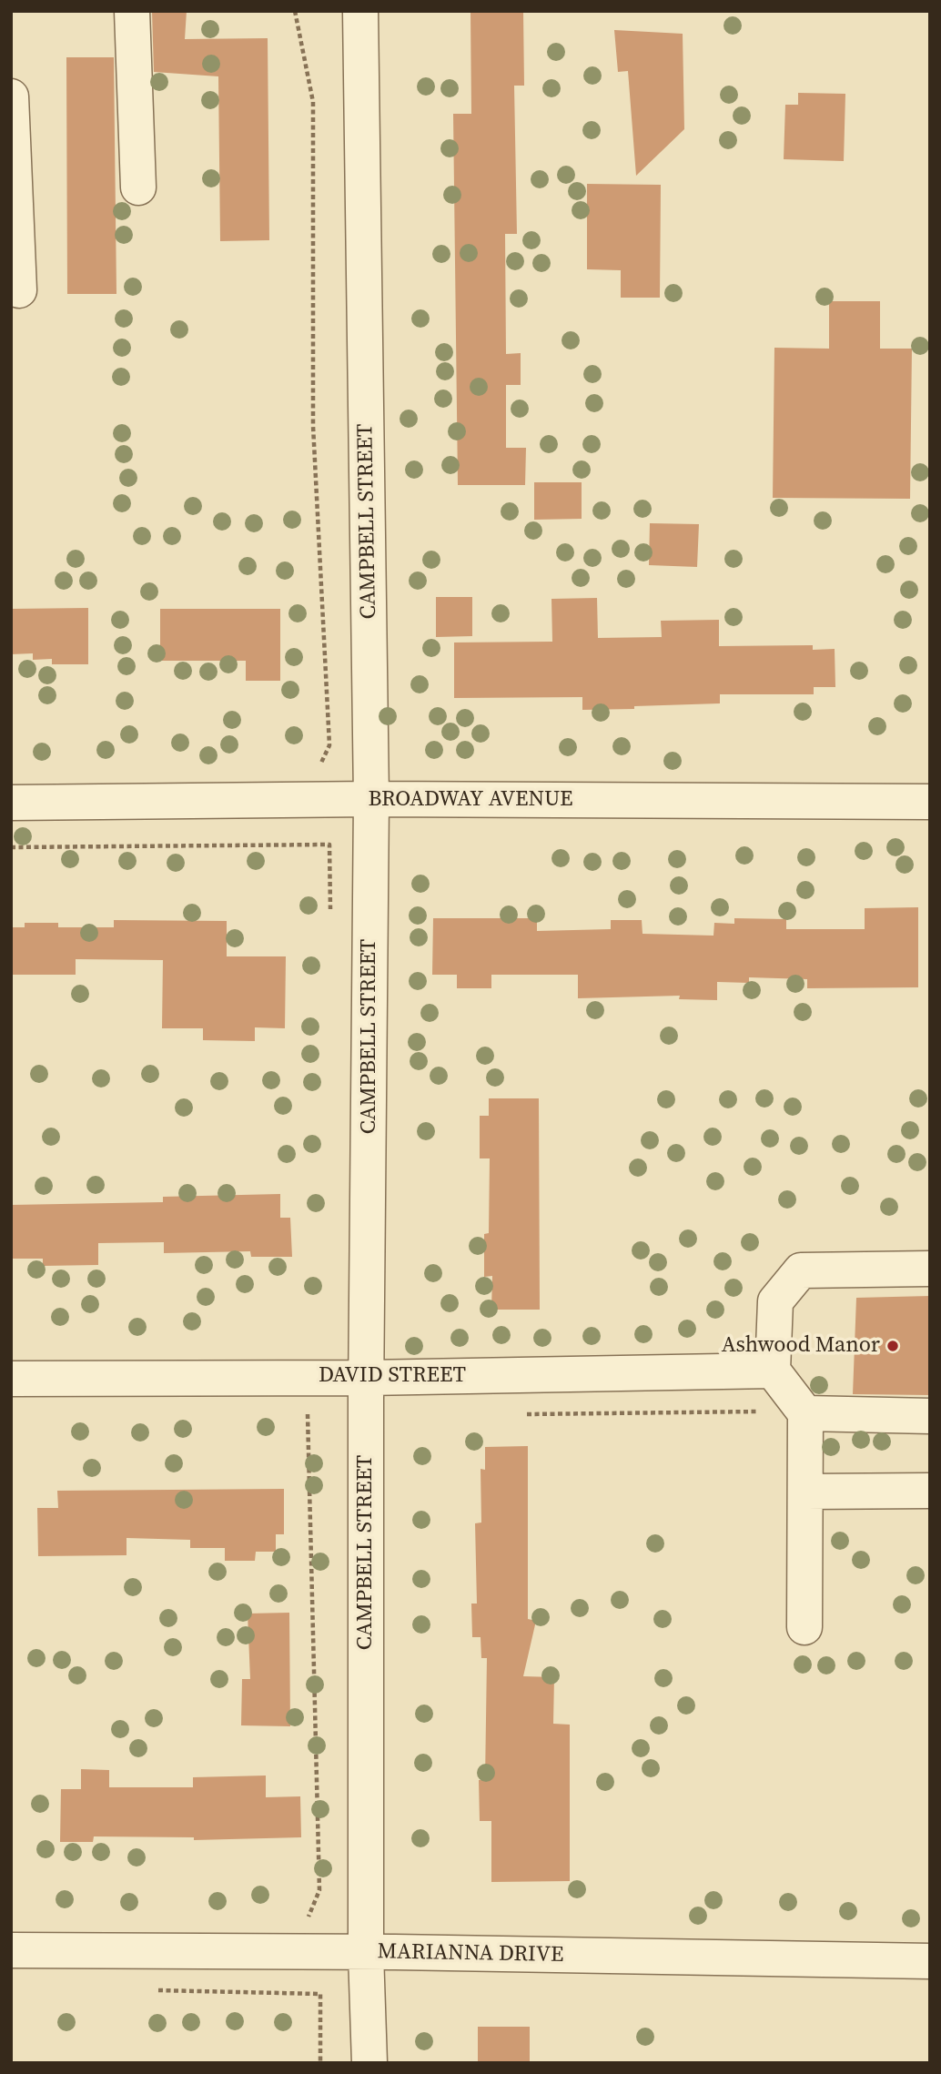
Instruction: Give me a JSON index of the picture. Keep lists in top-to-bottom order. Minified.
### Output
{"streets":{"street":["CAMPBELL STREET","BROADWAY AVENUE","DAVID STREET","MARIANNA DRIVE"]},"crossings":[["CAMPBELL STREET","BROADWAY AVENUE"],["CAMPBELL STREET","DAVID STREET"],["CAMPBELL STREET","MARIANNA DRIVE"]],"places":["Ashwood Manor"]}
